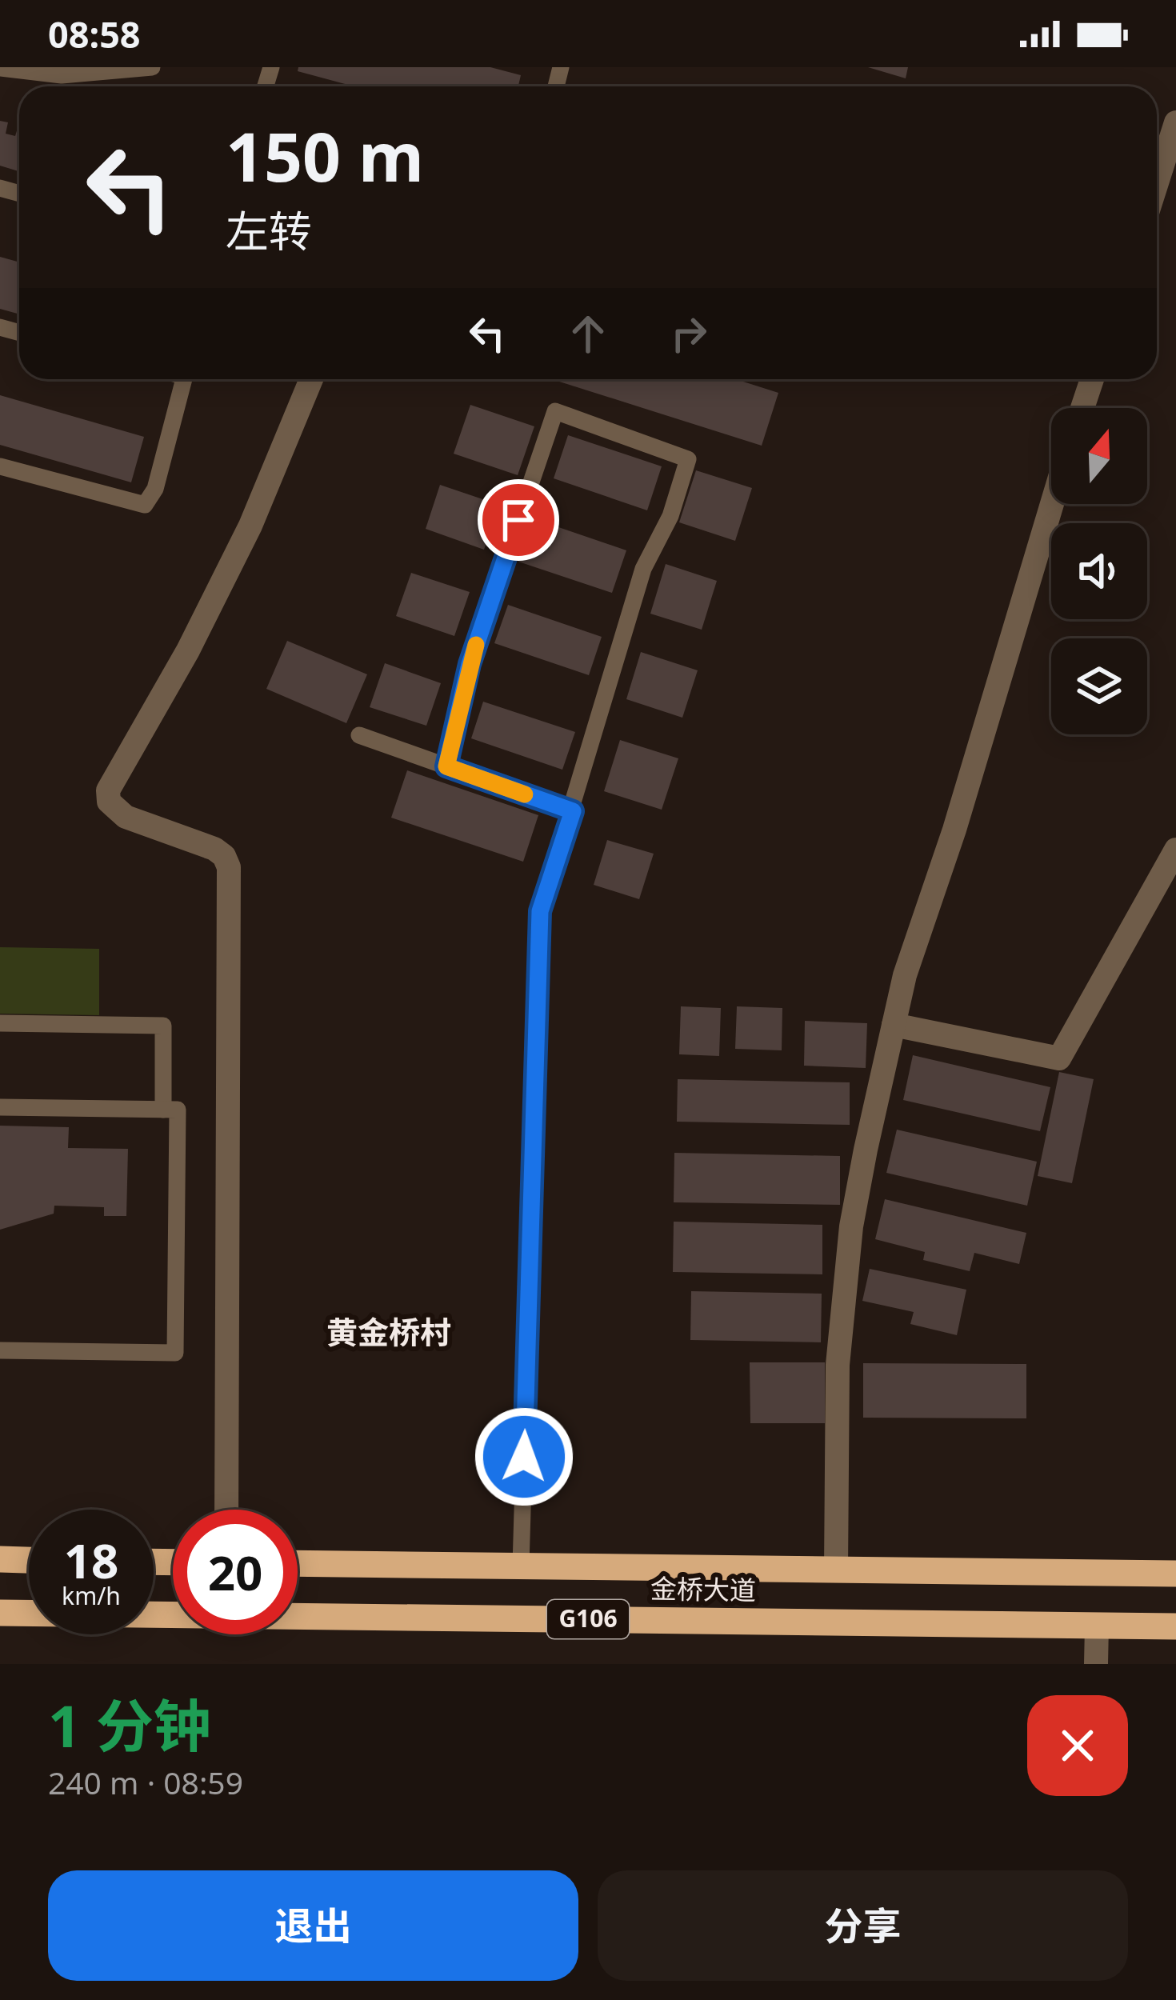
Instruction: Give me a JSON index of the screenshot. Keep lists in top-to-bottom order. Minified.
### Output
{"streets":{"highway":["金桥大道","G106"]},"districts":["黄金桥村"],"north":"top","page":{"status":"08:58","turn":["150 m","左转"],"speed":"18 km/h","limit":"20","heading":["1 分钟","240 m · 08:59"],"buttons":["退出","分享"]}}
